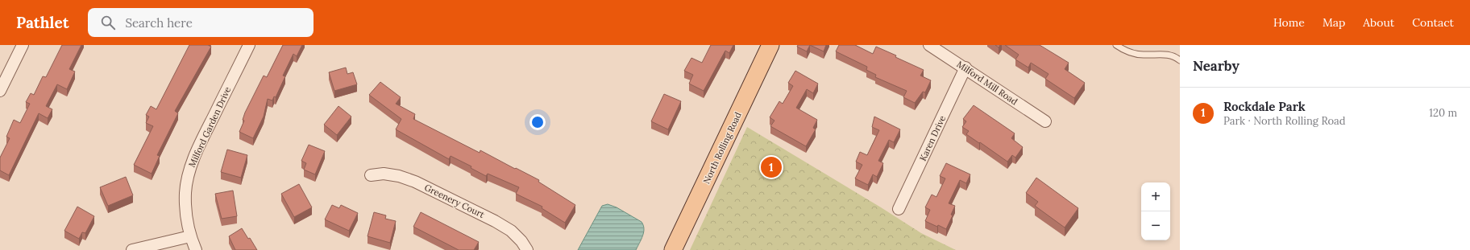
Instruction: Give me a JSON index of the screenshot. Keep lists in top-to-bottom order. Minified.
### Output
{"streets":{"main road":["North Rolling Road"],"street":["Milford Mill Road","Milford Garden Drive","Karen Drive","Greenery Court"]},"crossings":[["Milford Mill Road","Karen Drive"]],"page":{"header":"Pathlet","search":"Search here","nav":["Home","Map","About","Contact"],"heading":"Nearby","list":[{"mark":"1","name":"Rockdale Park","note":"Park · North Rolling Road","value":"120 m"}],"pins":"1","map_buttons":["+","−"]}}
